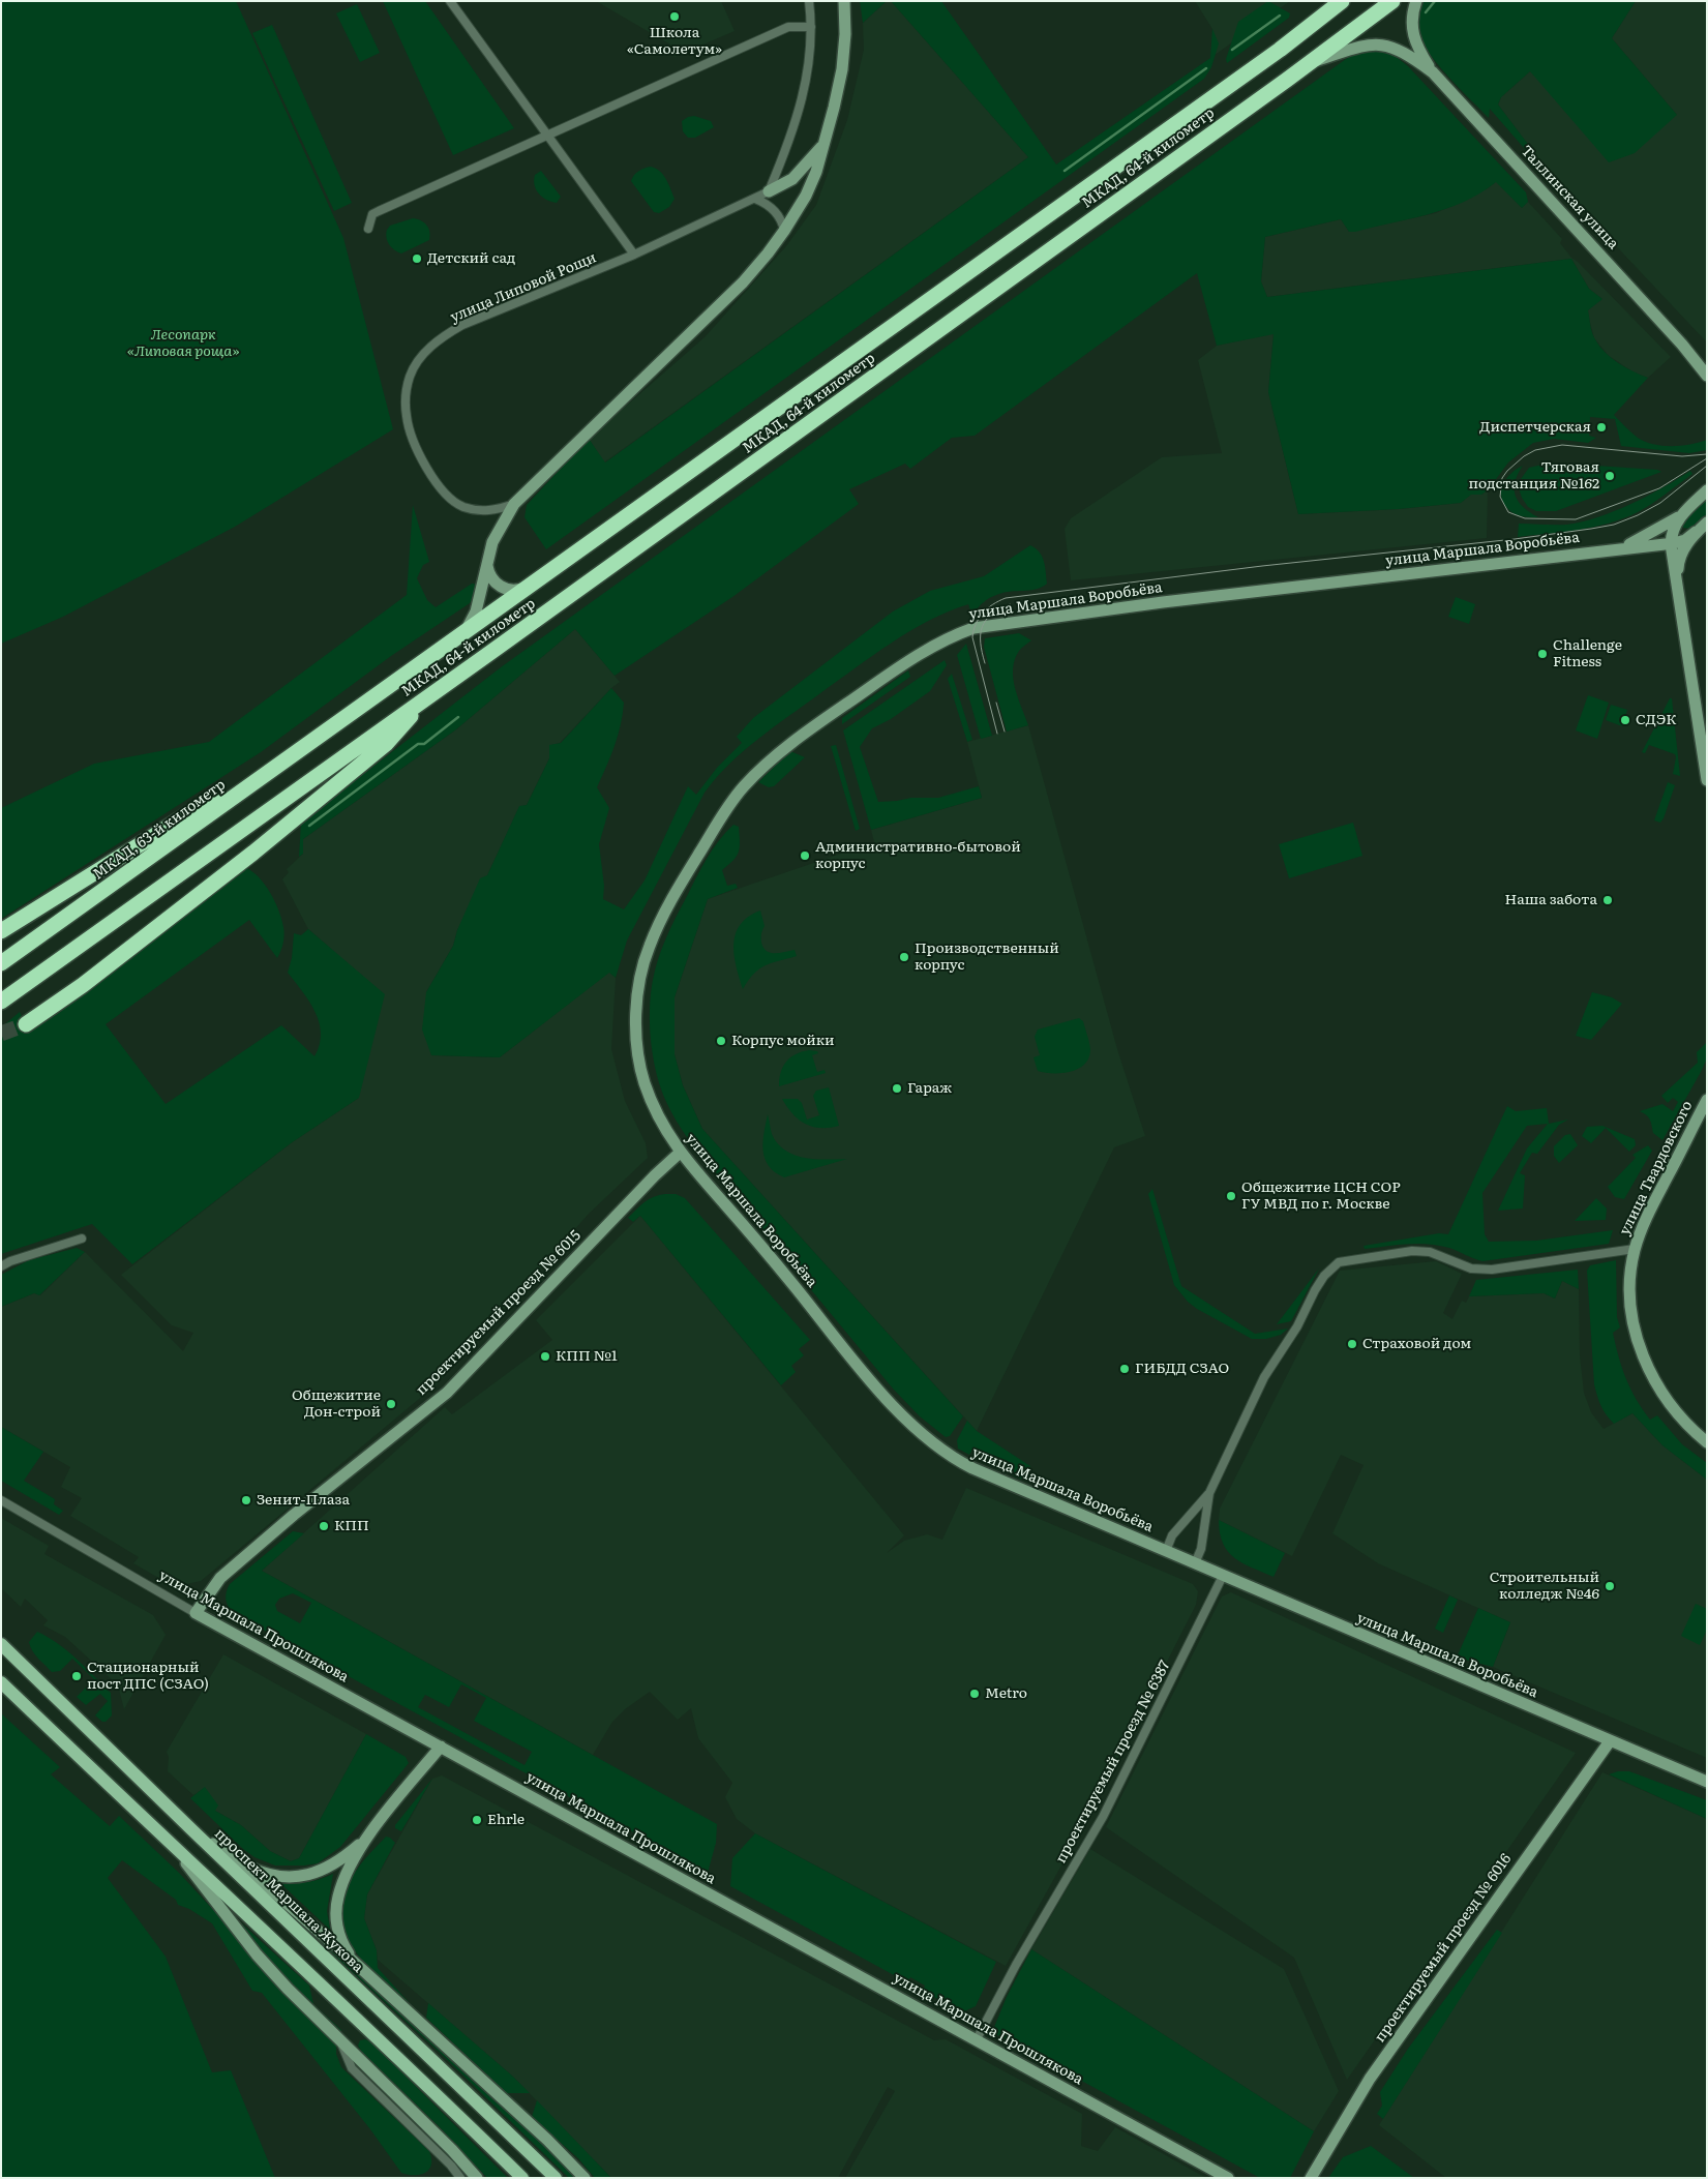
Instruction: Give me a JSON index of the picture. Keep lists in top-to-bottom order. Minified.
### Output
{"streets":{"highway":["МКАД, 64-й километр","МКАД, 63-й километр"],"main road":["проспект Маршала Жукова"],"street":["Таллинская улица","улица Липовой Рощи","улица Маршала Воробьёва","улица Твардовского","проектируемый проезд № 6015","улица Маршала Прошлякова","проектируемый проезд № 6387","проектируемый проезд № 6016"]},"crossings":[["МКАД, 64-й километр","Таллинская улица"],["МКАД, 64-й километр","МКАД, 63-й километр"],["улица Маршала Воробьёва","проектируемый проезд № 6015"],["улица Маршала Воробьёва","проектируемый проезд № 6387"],["улица Маршала Воробьёва","проектируемый проезд № 6016"],["проектируемый проезд № 6015","улица Маршала Прошлякова"],["улица Маршала Прошлякова","проектируемый проезд № 6387"]],"parks":["Лесопарк «Липовая роща»"],"places":["Школа «Самолетум»","Детский сад","Диспетчерская","Тяговая подстанция №162","Challenge Fitness","СДЭК","Административно-бытовой корпус","Наша забота","Производственный корпус","Корпус мойки","Гараж","Общежитие ЦСН СОР ГУ МВД по г. Москве","Страховой дом","КПП №1","ГИБДД СЗАО","Общежитие Дон-строй","Зенит-Плаза","КПП","Строительный колледж №46","Стационарный пост ДПС (СЗАО)","Metro","Ehrle"]}
